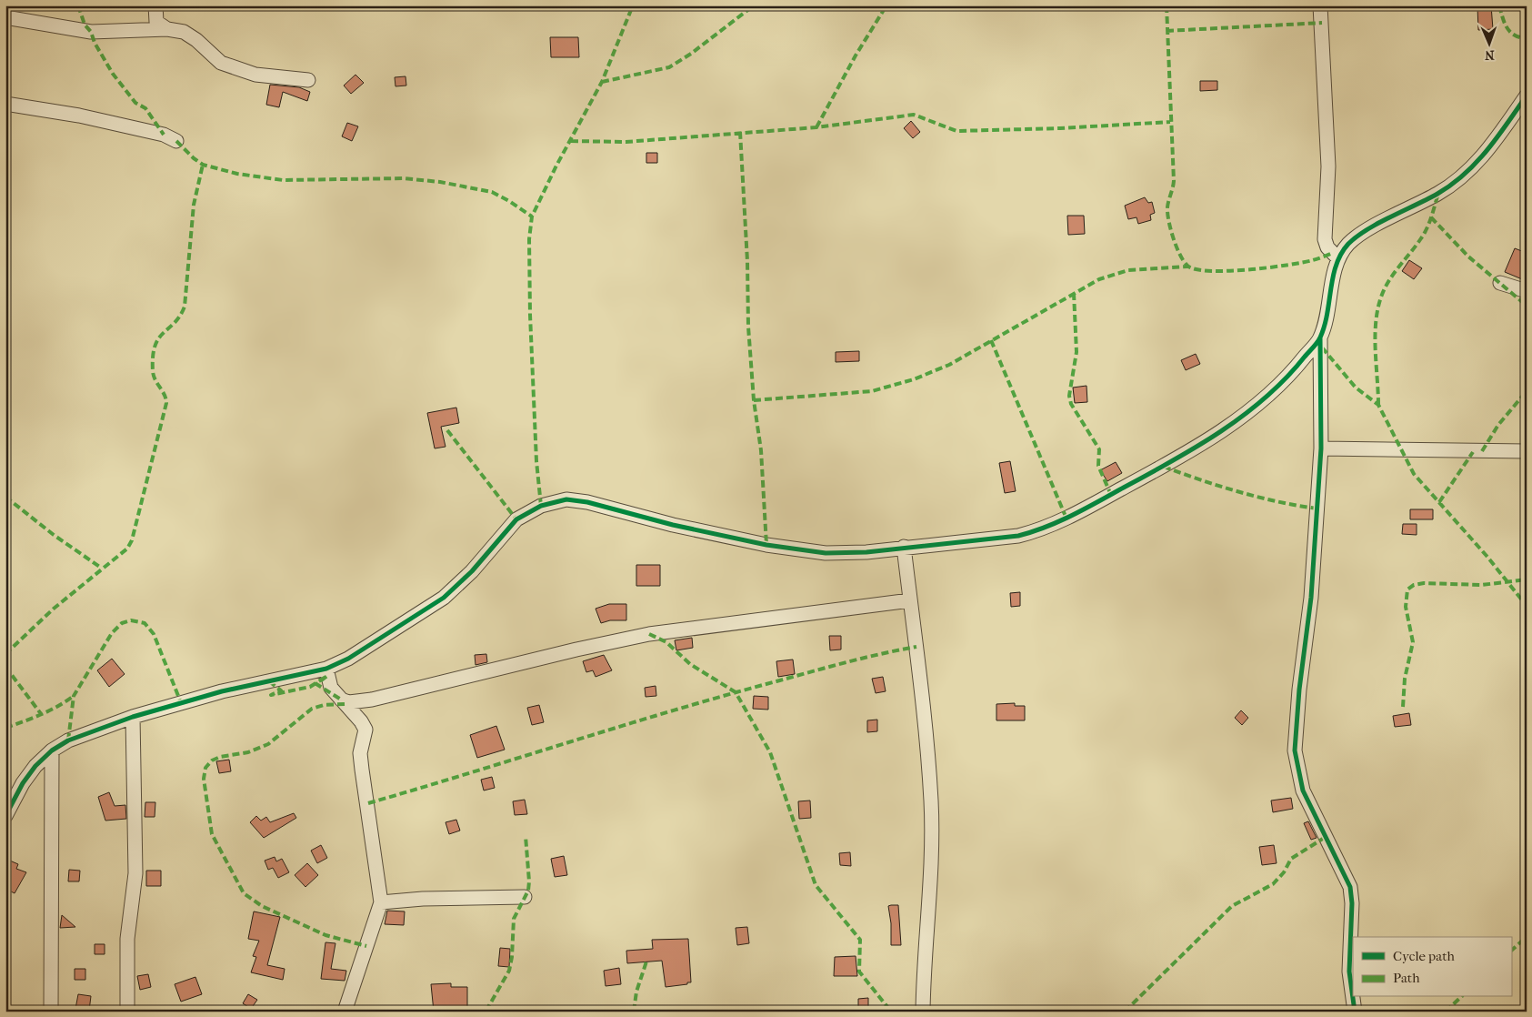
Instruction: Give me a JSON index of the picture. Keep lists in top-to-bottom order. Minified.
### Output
{"legend":["Cycle path","Path"],"north":"bottom"}
